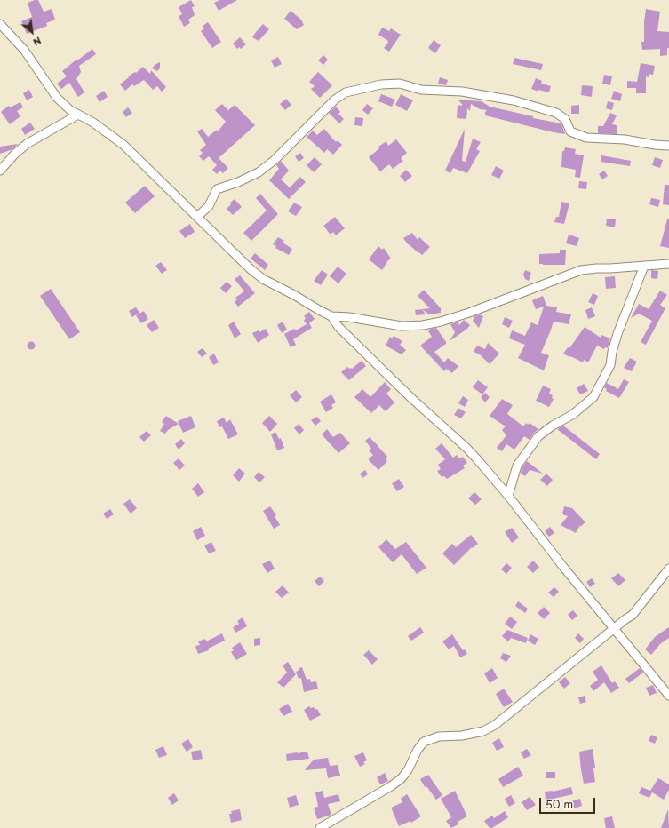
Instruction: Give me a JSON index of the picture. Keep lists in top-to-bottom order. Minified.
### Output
{"scale_bar":"50 m","north":"bottom right"}
